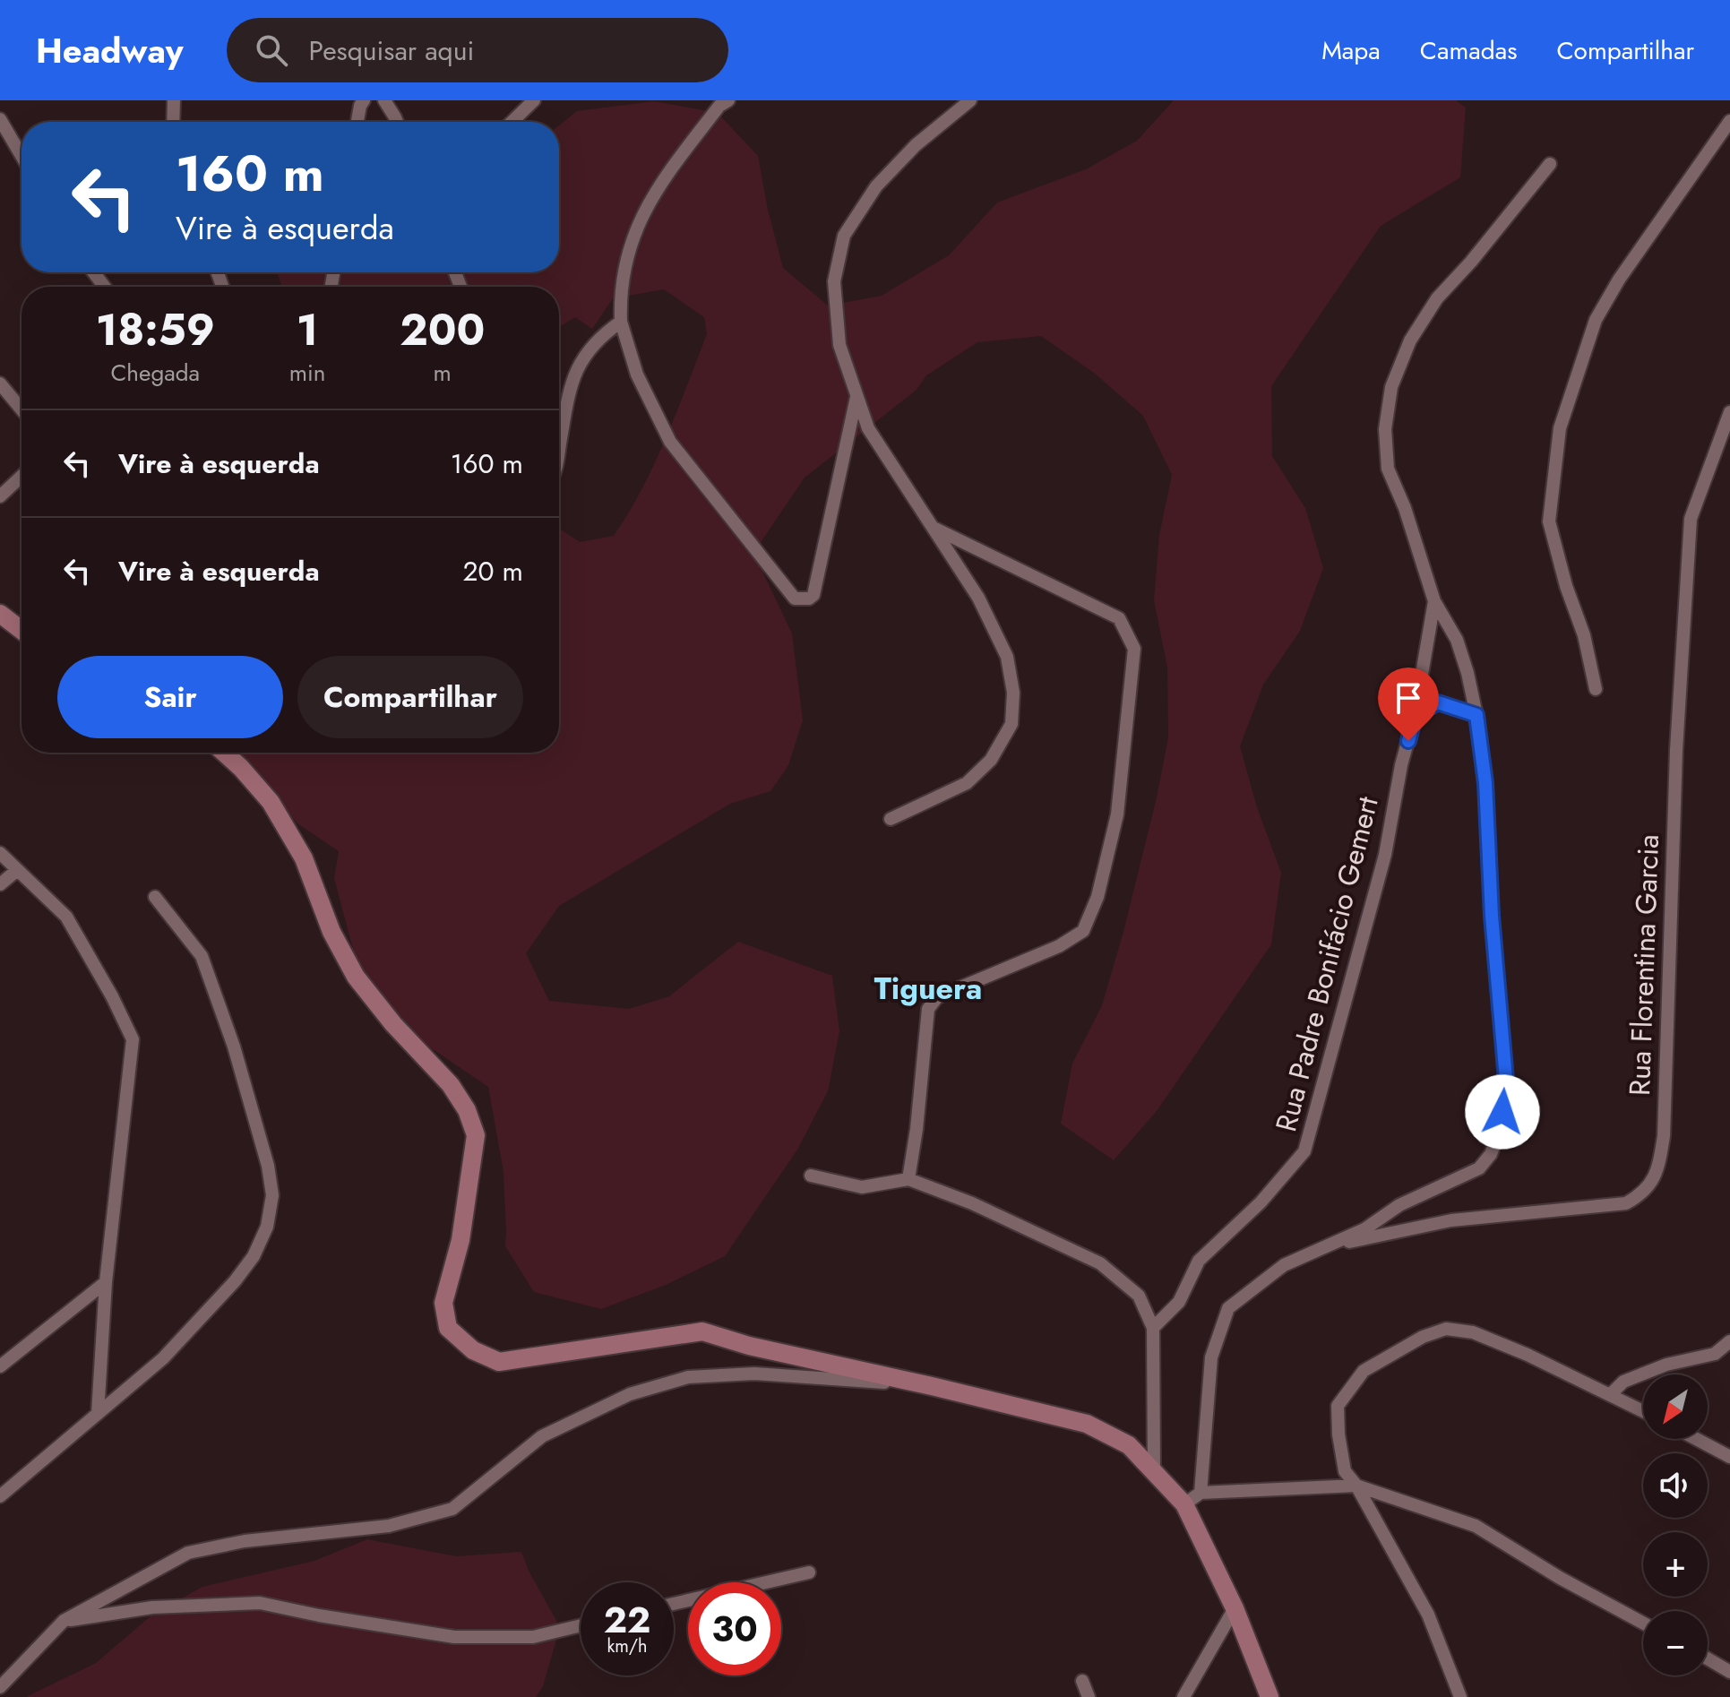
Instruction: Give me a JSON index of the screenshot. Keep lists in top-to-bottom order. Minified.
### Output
{"streets":{"street":["Rua Padre Bonifácio Gemert","Rua Florentina Garcia"]},"districts":["Tiguera"],"north":"bottom left","page":{"header":"Headway","search":"Pesquisar aqui","nav":["Mapa","Camadas","Compartilhar"],"turn":["160 m","Vire à esquerda"],"eta":["18:59","Chegada","1","min","200","m"],"list":[{"name":"Vire à esquerda","value":"160 m"},{"name":"Vire à esquerda","value":"20 m"}],"buttons":["Sair","Compartilhar"],"map_buttons":["+","−"],"speed":"22 km/h","limit":"30"}}
